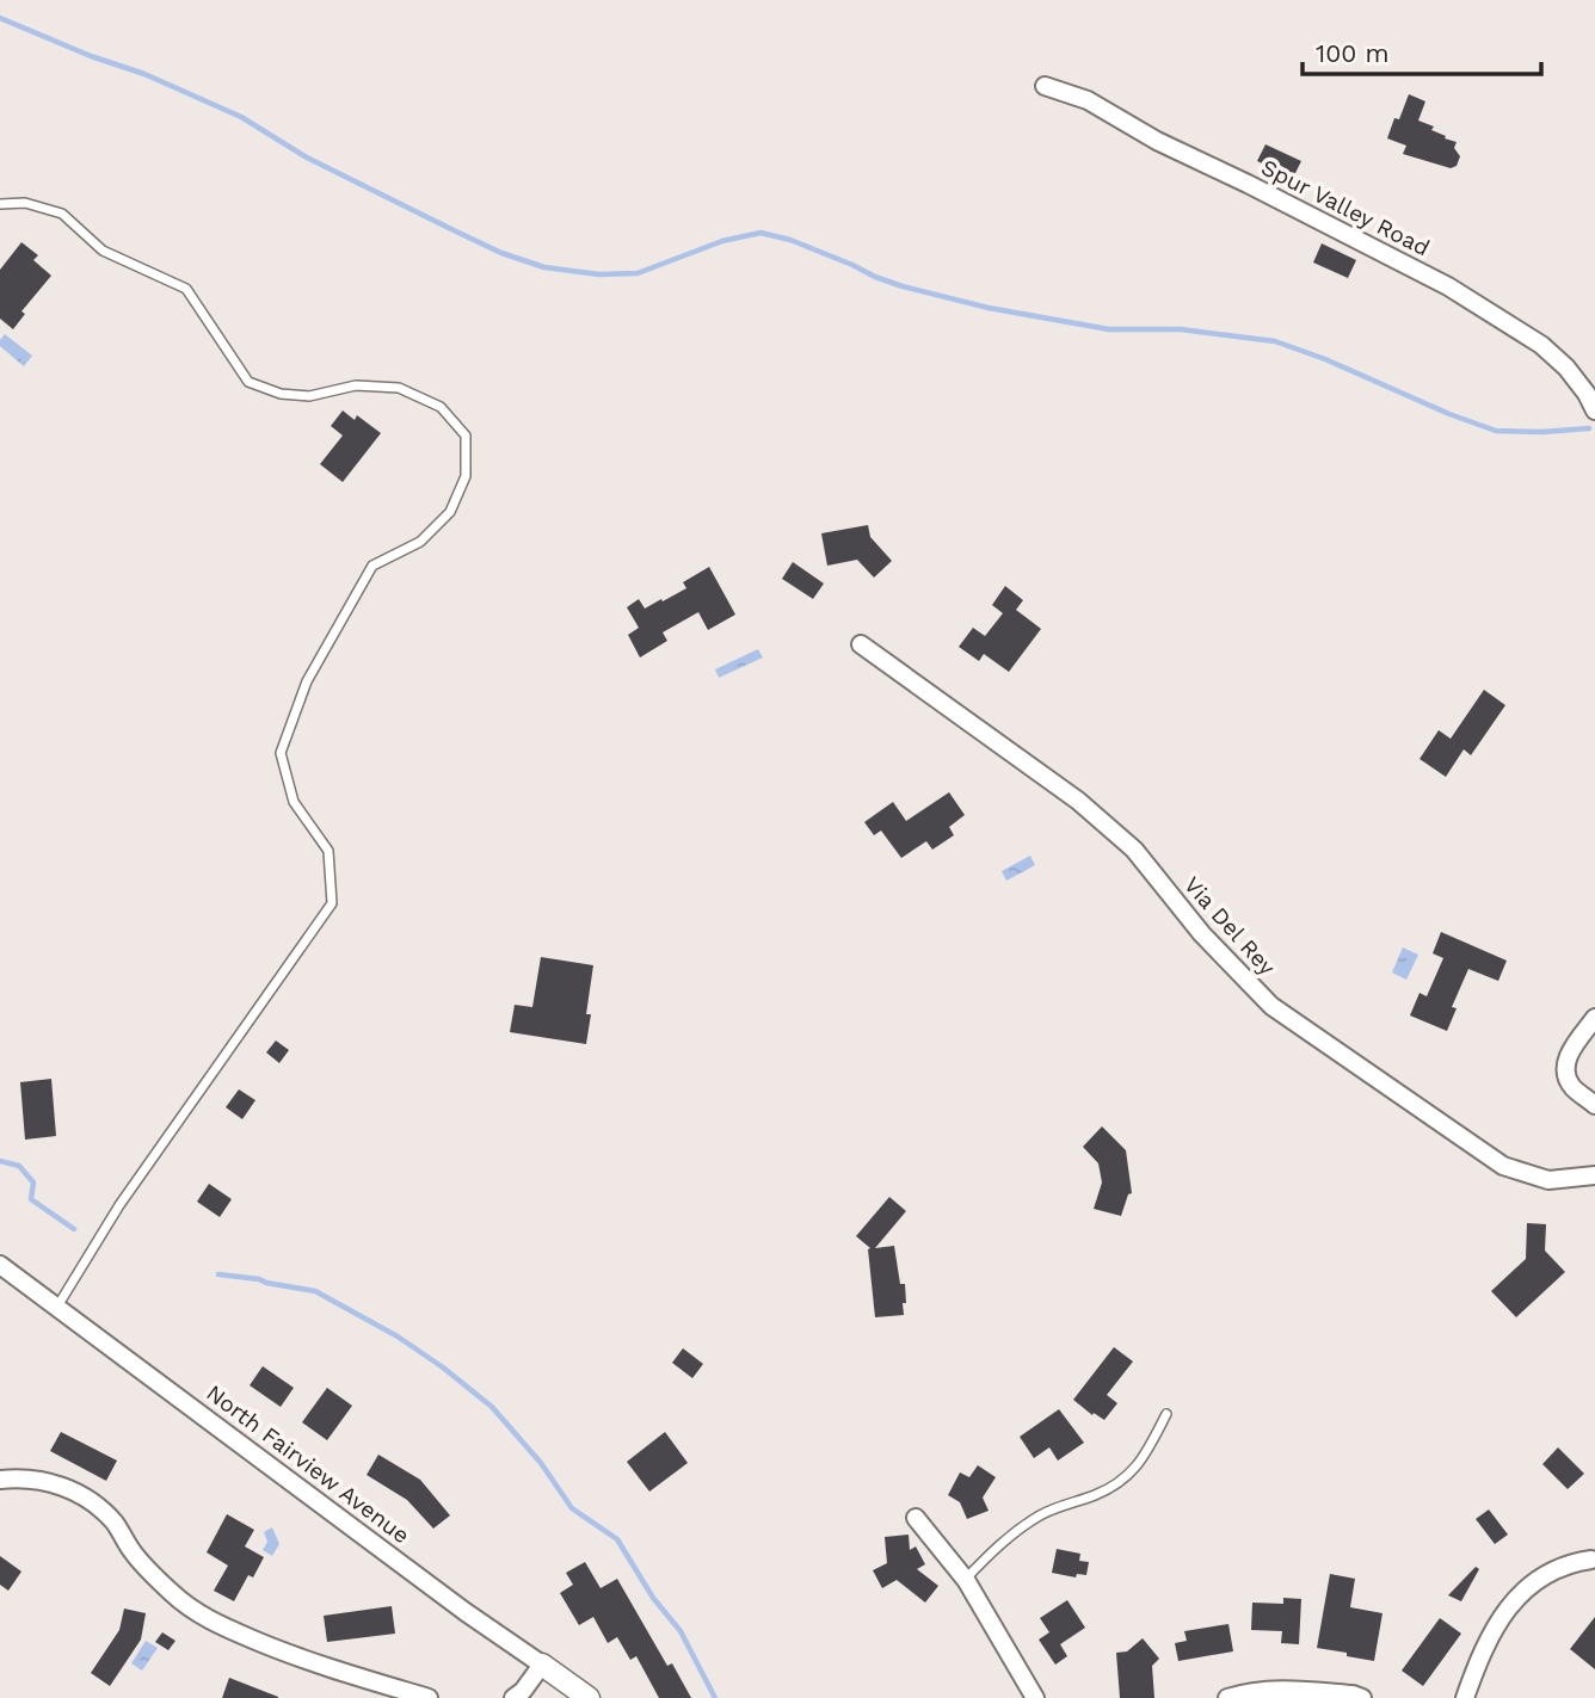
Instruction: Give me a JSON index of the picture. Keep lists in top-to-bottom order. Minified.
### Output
{"streets":{"street":["Spur Valley Road","Via Del Rey","North Fairview Avenue"]},"scale_bar":"100 m"}
